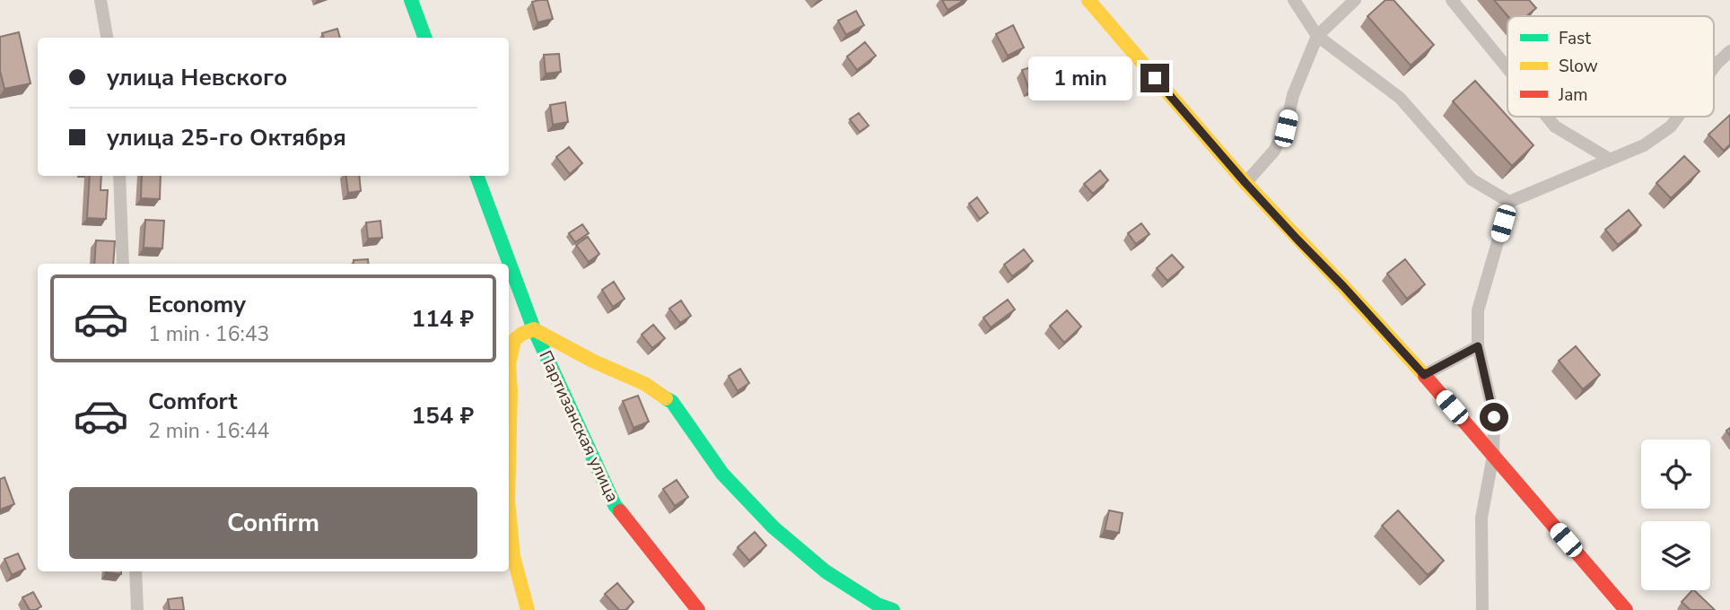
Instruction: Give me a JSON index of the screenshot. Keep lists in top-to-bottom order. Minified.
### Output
{"streets":{"street":["Партизанская улица"]},"legend":["Fast","Slow","Jam"],"page":{"banner":["улица Невского","улица 25-го Октября"],"bubble":"1 min","list":[{"name":"Economy","note":"1 min · 16:43","value":"114 ₽"},{"name":"Comfort","note":"2 min · 16:44","value":"154 ₽"}],"buttons":"Confirm"}}
